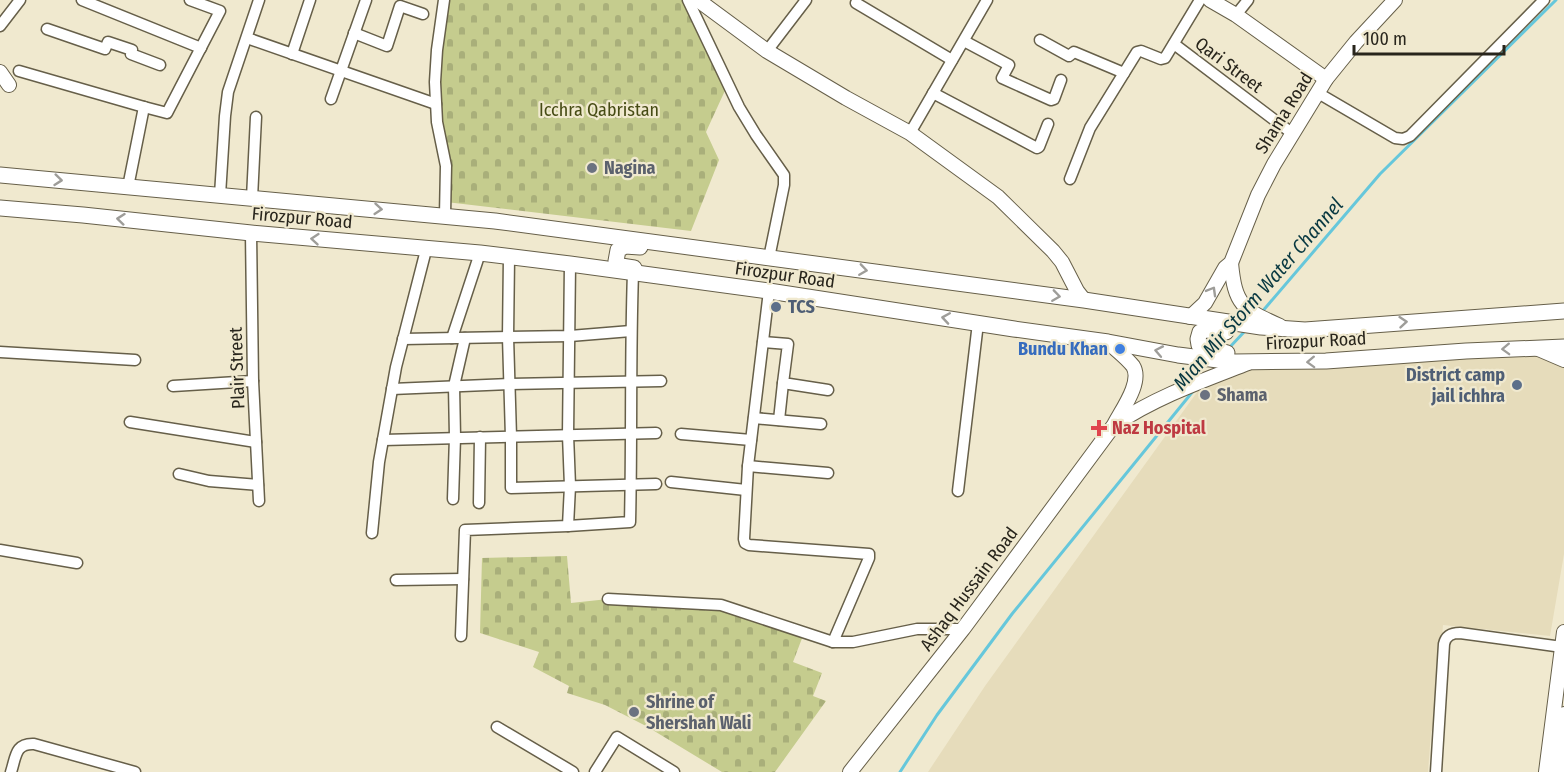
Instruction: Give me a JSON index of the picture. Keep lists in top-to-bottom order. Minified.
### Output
{"streets":{"main road":["Firozpur Road"],"street":["Qari Street","Shama Road","Plair Street","Ashaq Hussain Road"]},"crossings":[["Qari Street","Shama Road"],["Shama Road","Firozpur Road"],["Firozpur Road","Plair Street"],["Firozpur Road","Ashaq Hussain Road"]],"water":["Mian Mir Storm Water Channel"],"parks":["Icchra Qabristan"],"places":{"other":["Nagina","TCS","Bundu Khan","District camp jail ichhra","Shama","Shrine of Shershah Wali"],"health":["Naz Hospital"]},"scale_bar":"100 m"}
